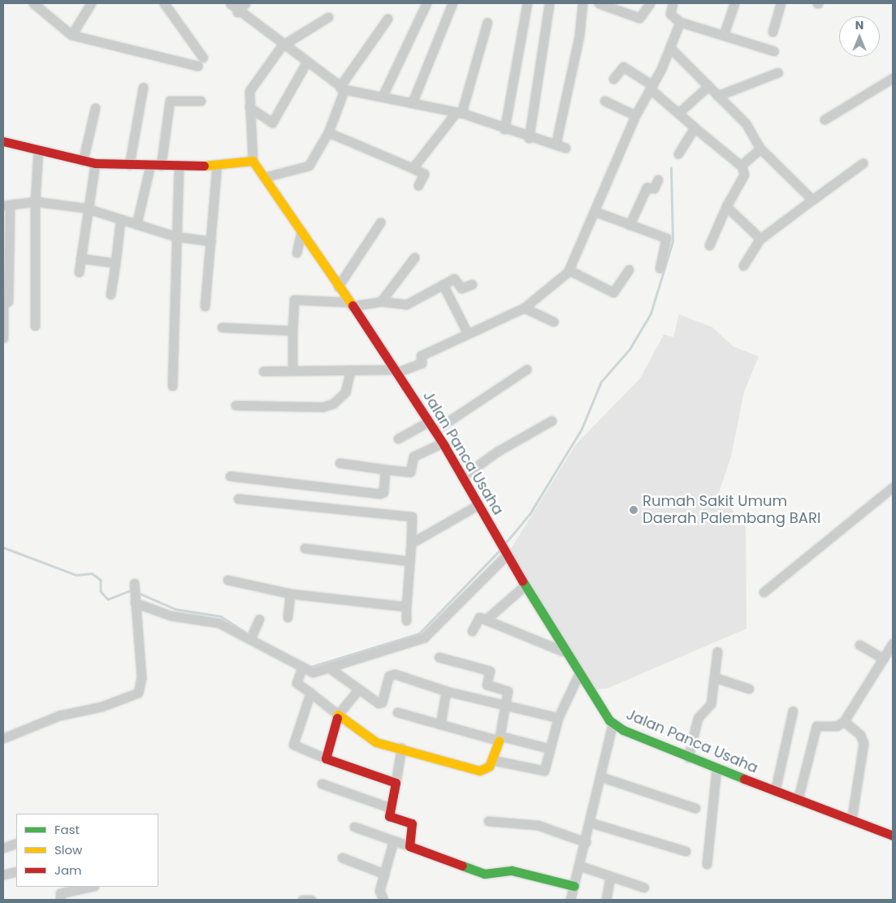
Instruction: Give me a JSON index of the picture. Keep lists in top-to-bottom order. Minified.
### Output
{"streets":{"street":["Jalan Panca Usaha"]},"places":["Rumah Sakit Umum Daerah Palembang BARI"],"legend":["Fast","Slow","Jam"],"north":"top"}
